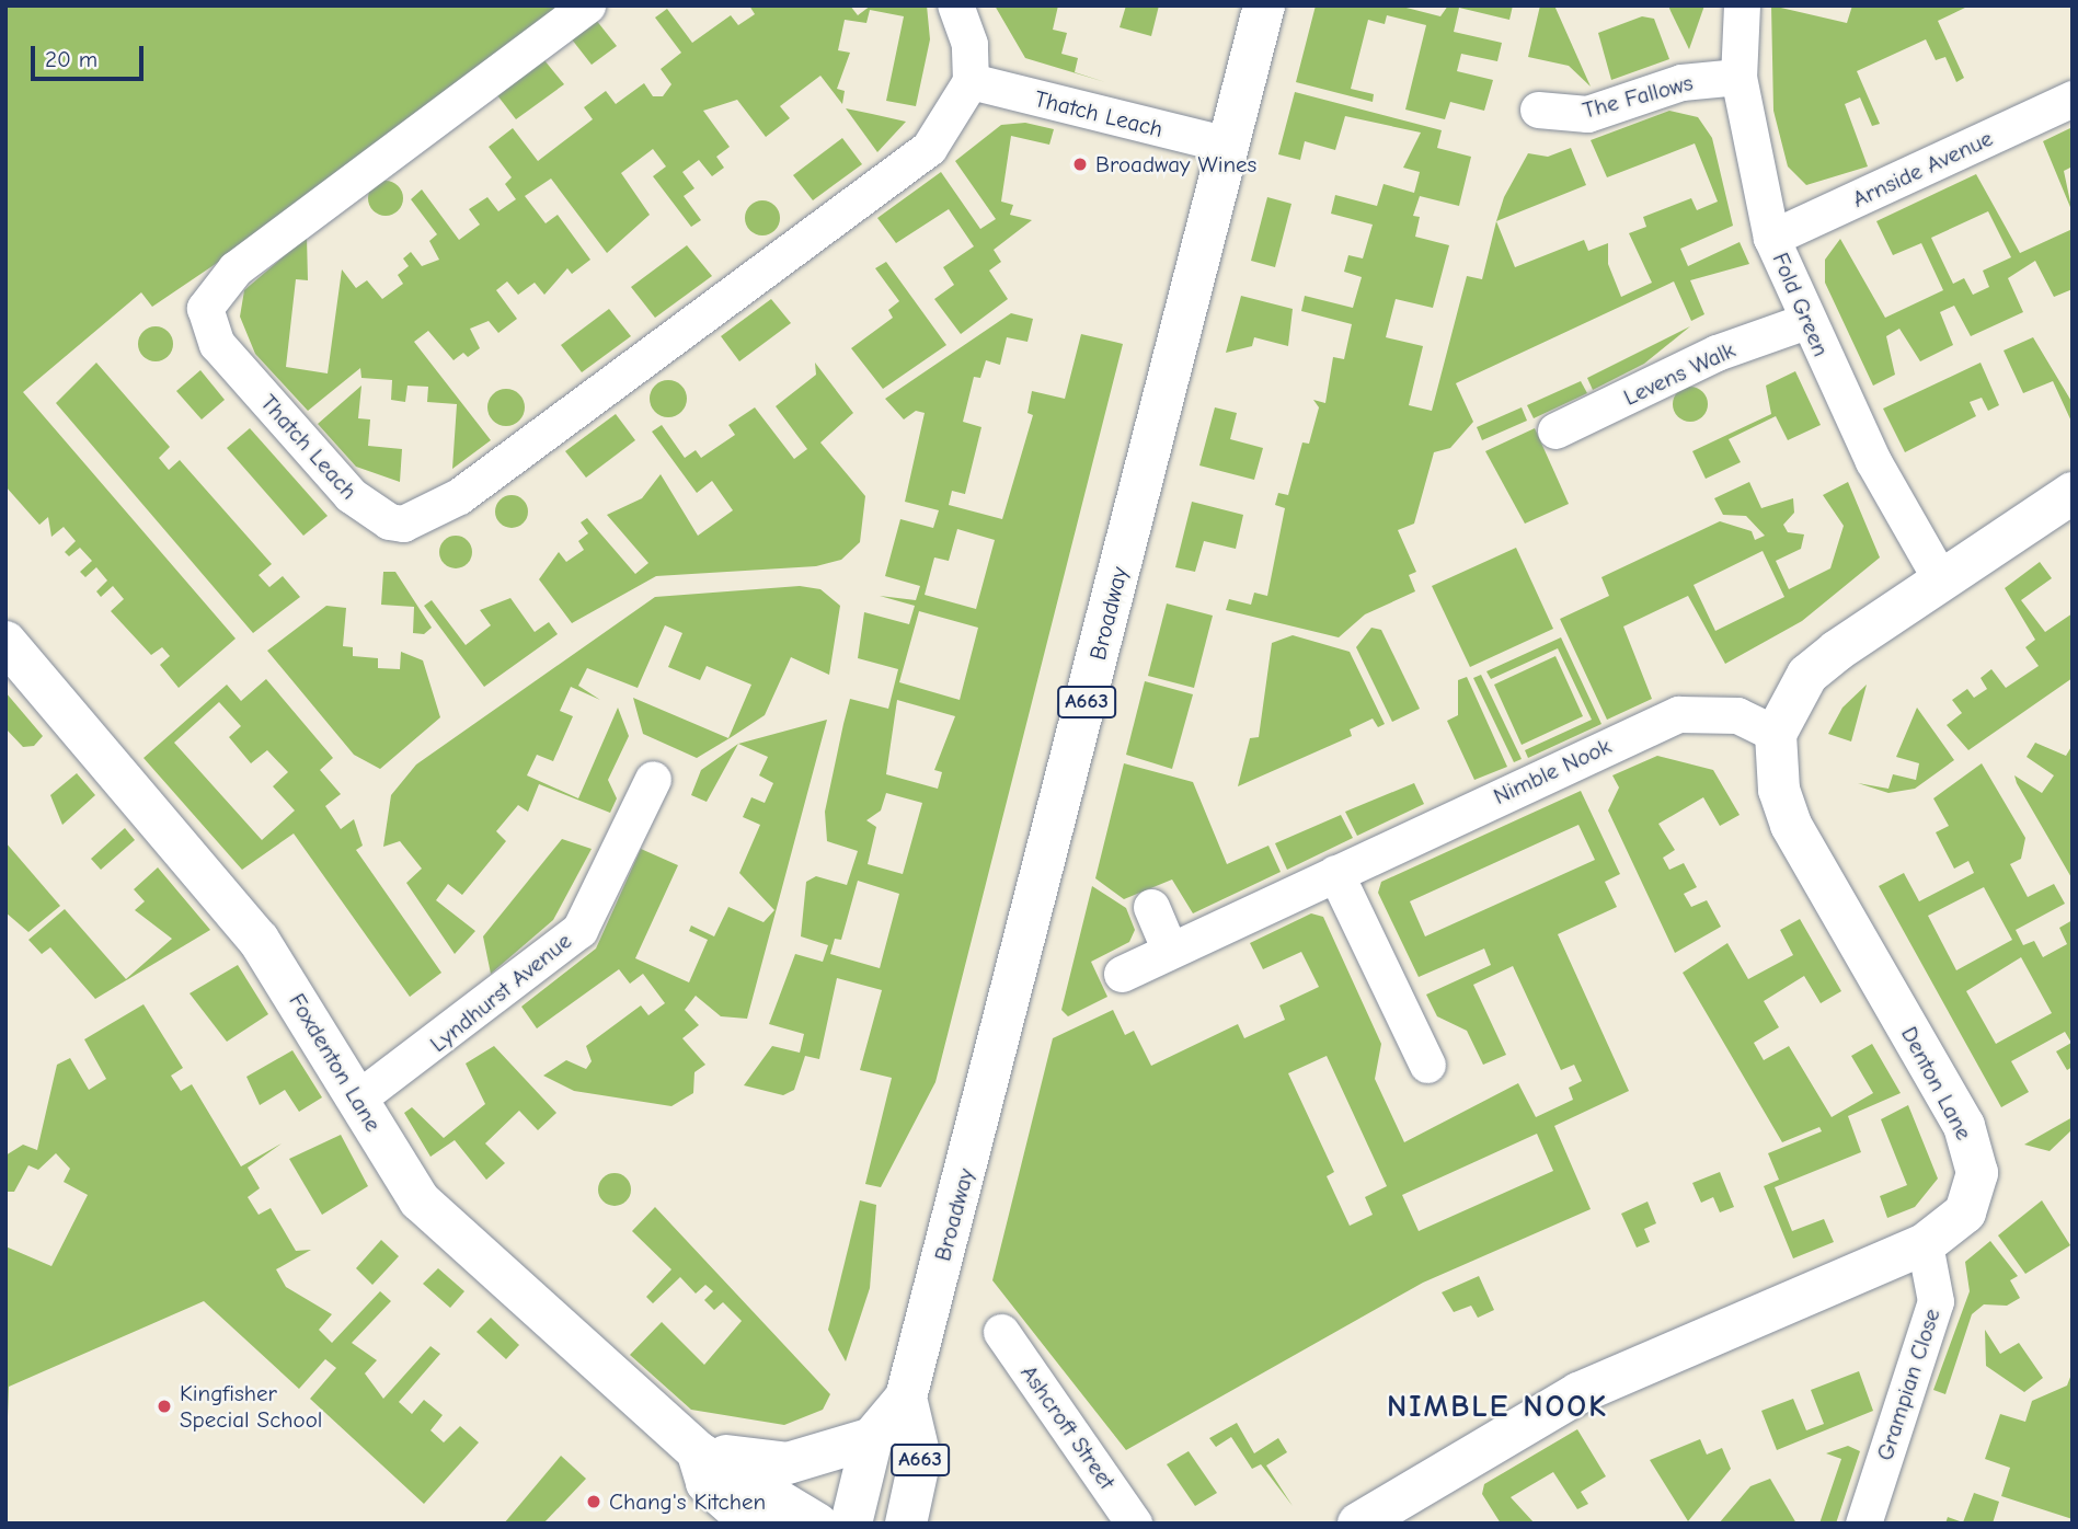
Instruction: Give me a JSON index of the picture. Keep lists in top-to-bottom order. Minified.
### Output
{"streets":{"main road":["Broadway","A663","Foxdenton Lane","Denton Lane"],"street":["The Fallows","Thatch Leach","Arnside Avenue","Fold Green","Levens Walk","Nimble Nook","Lyndhurst Avenue","Grampian Close","Ashcroft Street"]},"crossings":[["The Fallows","Fold Green"],["Thatch Leach","Broadway"],["Arnside Avenue","Fold Green"],["Fold Green","Levens Walk"],["Nimble Nook","Denton Lane"],["Lyndhurst Avenue","Foxdenton Lane"],["Denton Lane","Grampian Close"]],"districts":["NIMBLE NOOK"],"places":["Broadway Wines","Kingfisher Special School","Chang's Kitchen"],"scale_bar":"20 m"}
